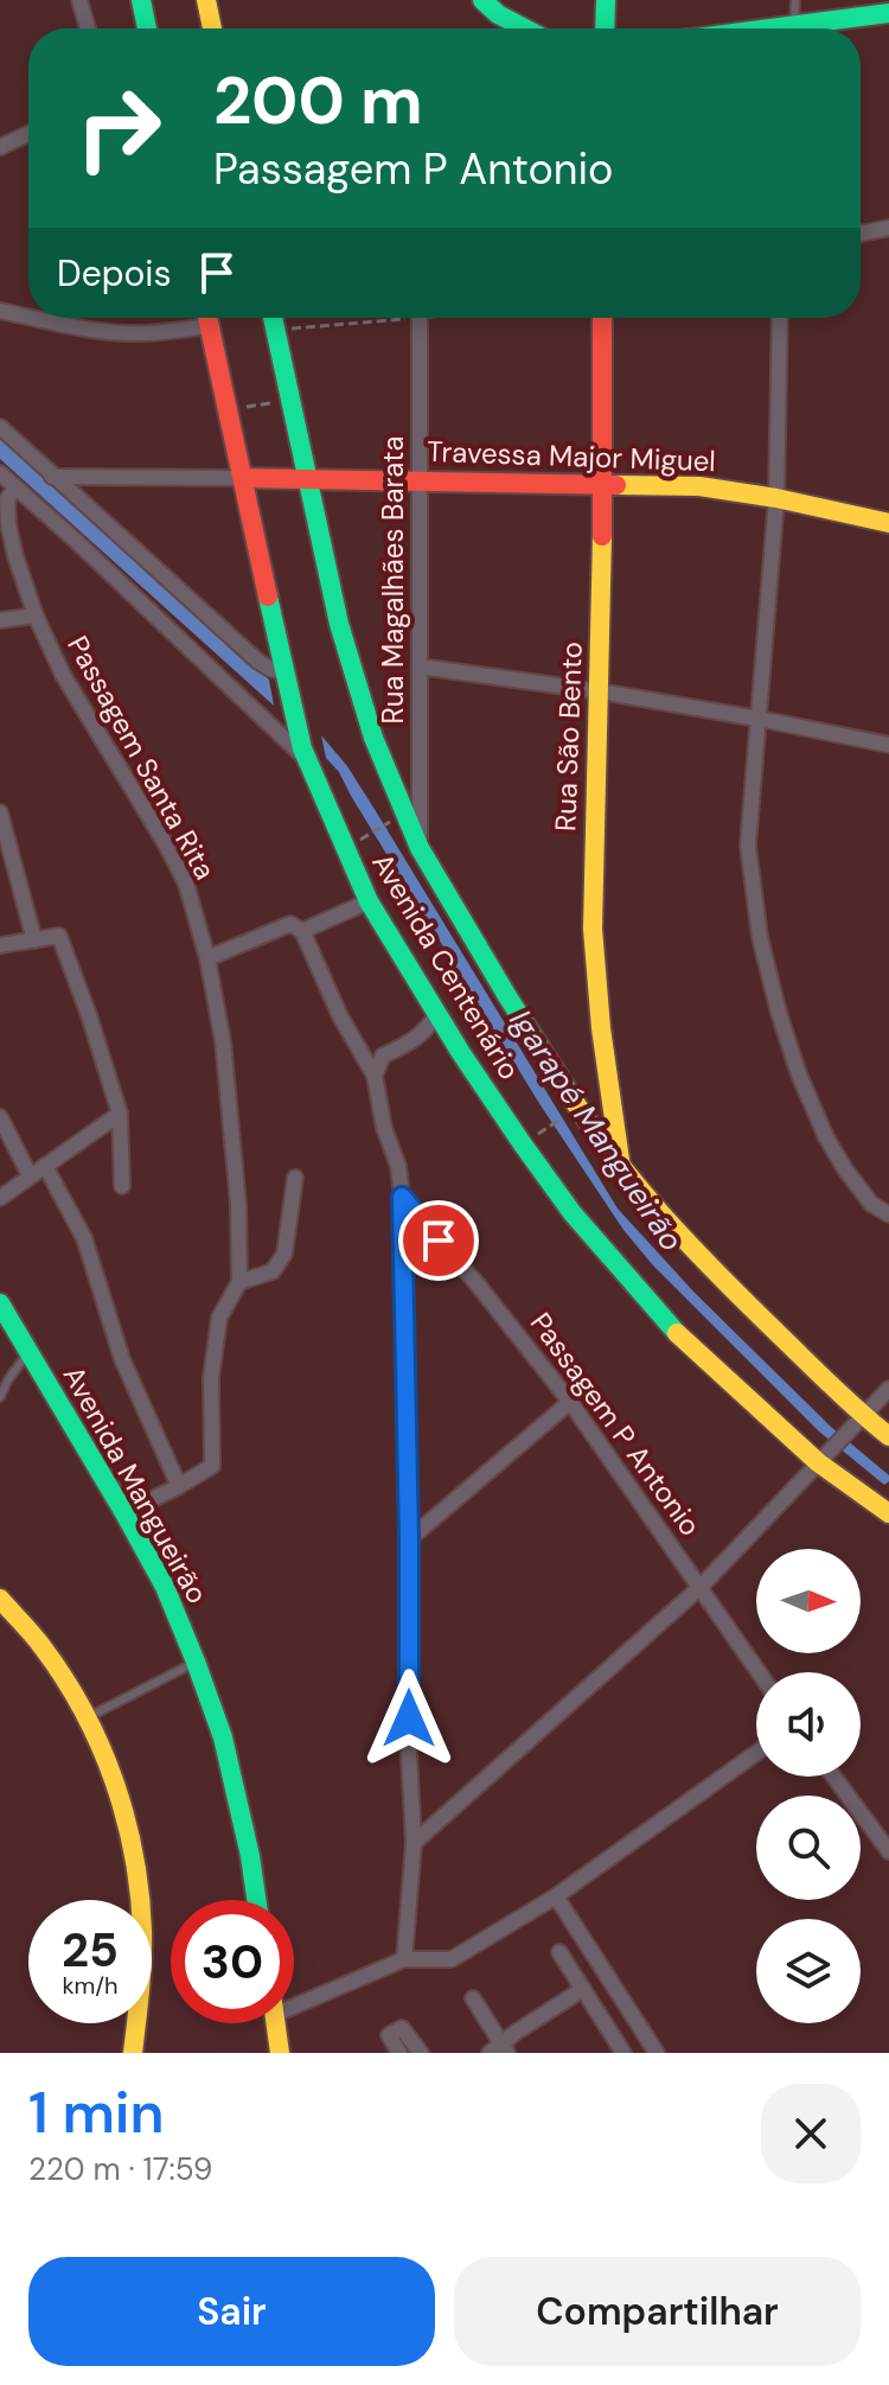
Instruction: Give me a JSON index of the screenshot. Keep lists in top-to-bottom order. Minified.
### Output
{"streets":{"street":["Travessa Major Miguel","Rua Magalhães Barata","Rua São Bento","Passagem Santa Rita","Avenida Centenário","Passagem P Antonio","Avenida Mangueirão"]},"crossings":[["Travessa Major Miguel","Rua Magalhães Barata"],["Travessa Major Miguel","Rua São Bento"],["Travessa Major Miguel","Avenida Centenário"],["Rua Magalhães Barata","Avenida Centenário"],["Rua São Bento","Avenida Centenário"],["Passagem Santa Rita","Avenida Mangueirão"]],"water":["Igarapé Mangueirão"],"north":"right","page":{"turn":["200 m","Passagem P Antonio"],"then":"Depois","speed":"25 km/h","limit":"30","heading":["1 min","220 m · 17:59"],"buttons":["Sair","Compartilhar"]}}
